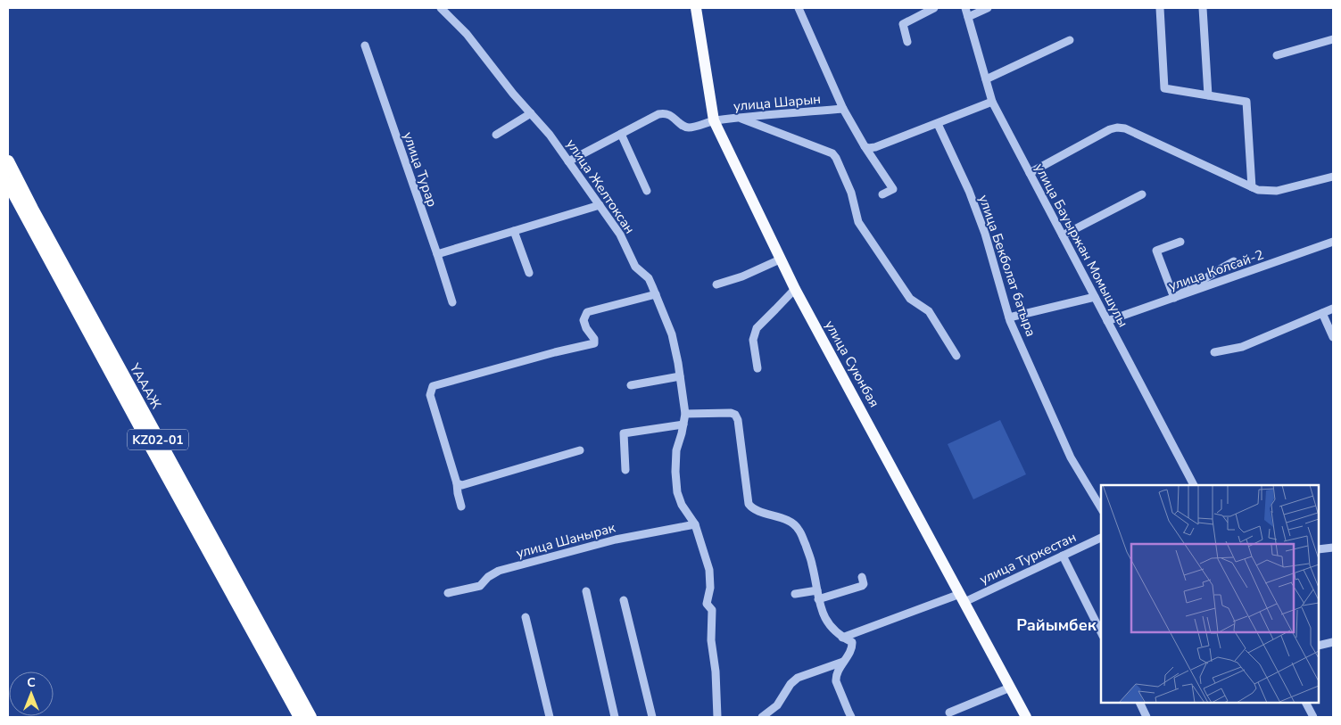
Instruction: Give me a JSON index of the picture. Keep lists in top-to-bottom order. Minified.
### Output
{"streets":{"highway":["ҮАААЖ","KZ02-01"],"main road":["улица Суюнбая"],"street":["улица Шарын","улица Турар","улица Желтоксан","улица Бауыржан Момышулы","улица Бекболат батыра","улица Колсай-2","улица Шанырак","улица Туркестан"]},"crossings":[["улица Шарын","улица Суюнбая"],["улица Желтоксан","улица Шанырак"],["улица Бауыржан Момышулы","улица Колсай-2"],["улица Суюнбая","улица Туркестан"]],"districts":["Райымбек"],"north":"top"}
